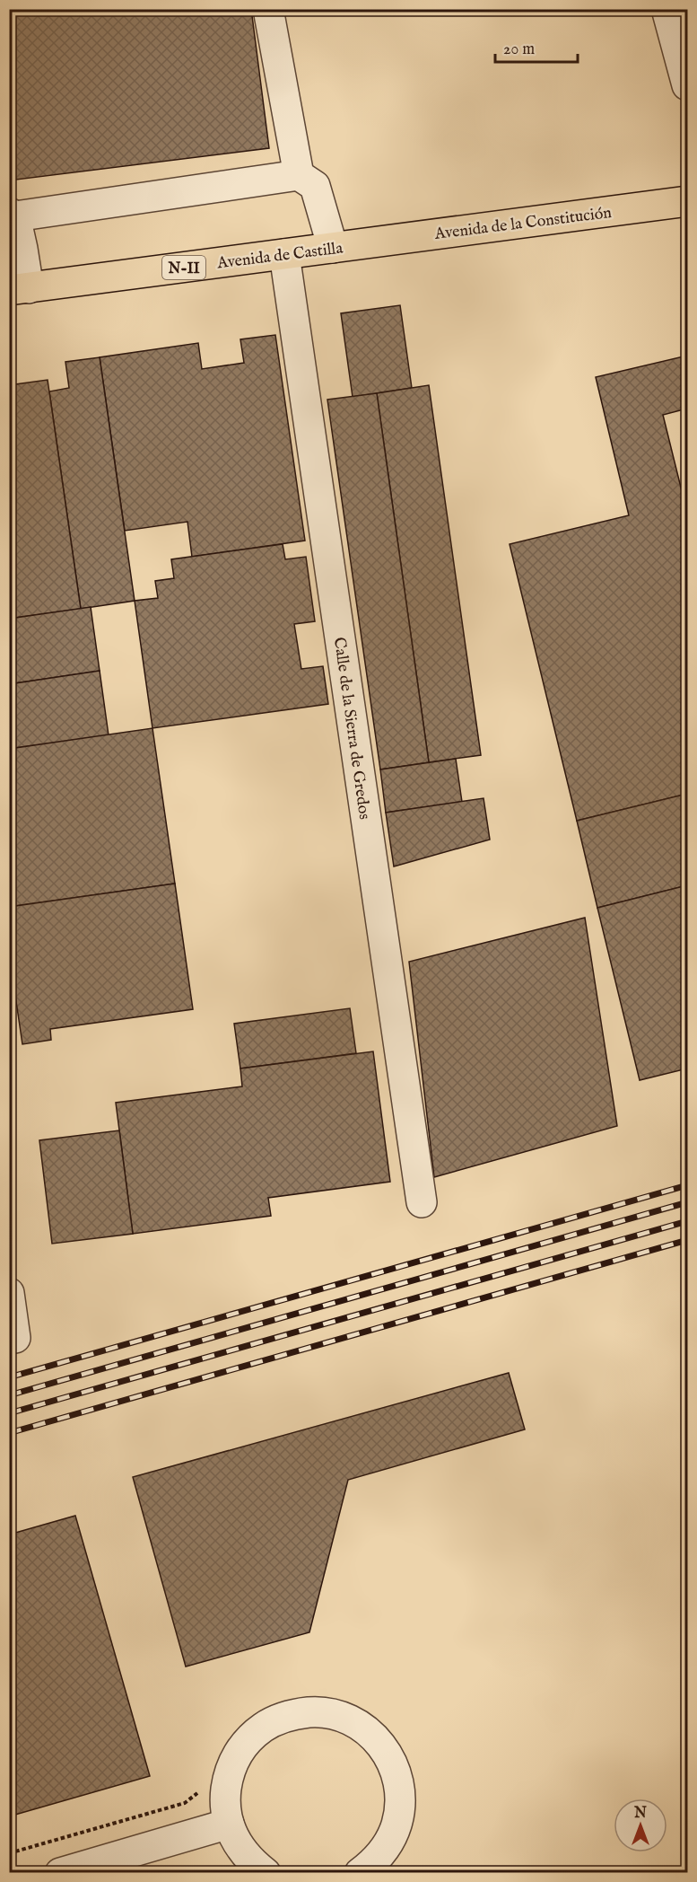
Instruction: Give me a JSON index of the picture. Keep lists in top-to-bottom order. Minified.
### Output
{"streets":{"main road":["Avenida de la Constitución","Avenida de Castilla","N-II"],"street":["Calle de la Sierra de Gredos"]},"crossings":[["Avenida de la Constitución","Avenida de Castilla"],["Avenida de Castilla","Calle de la Sierra de Gredos"]],"scale_bar":"20 m","north":"top"}
